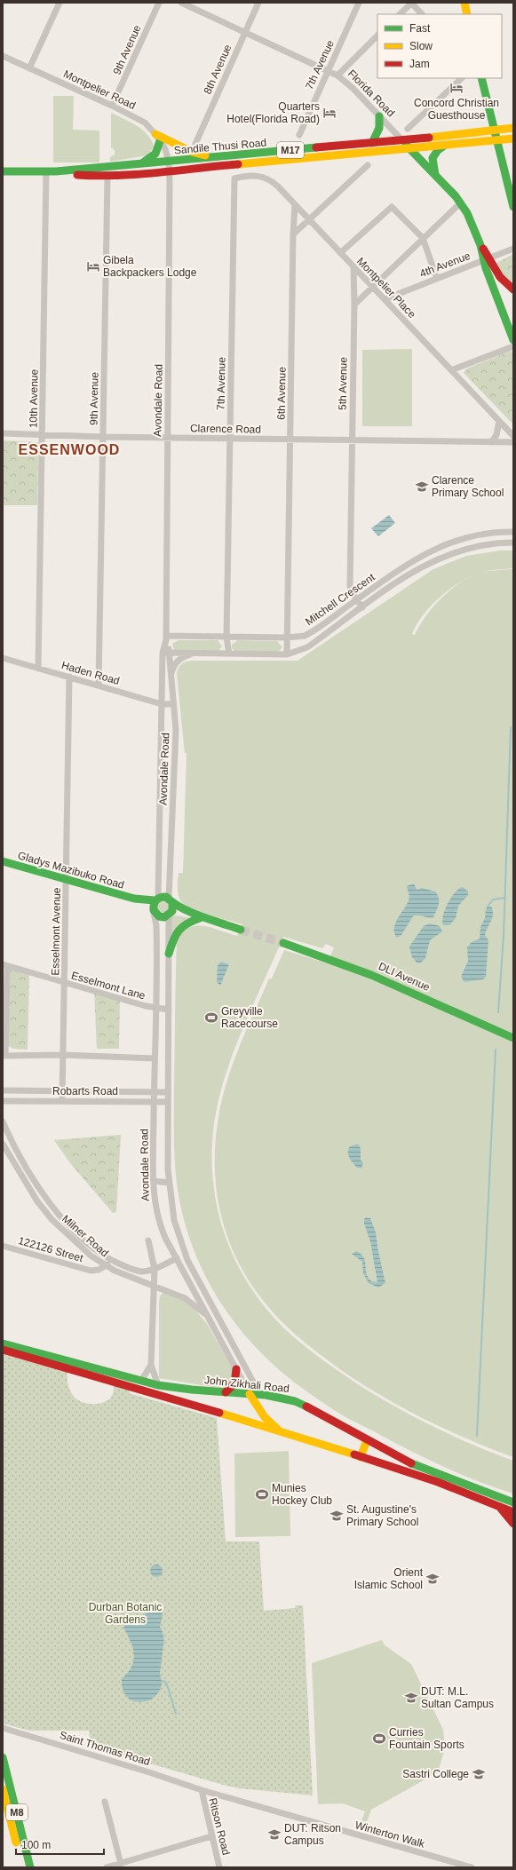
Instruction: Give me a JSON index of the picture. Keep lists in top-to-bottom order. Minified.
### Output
{"streets":{"main road":["Florida Road","Sandile Thusi Road","M17","Gladys Mazibuko Road","DLI Avenue","John Zikhali Road","M8"],"street":["9th Avenue","7th Avenue","8th Avenue","Montpelier Road","4th Avenue","Montpelier Place","5th Avenue","6th Avenue","10th Avenue","Avondale Road","Clarence Road","Mitchell Crescent","Haden Road","Esselmont Avenue","Esselmont Lane","Robarts Road","Milner Road","122126 Street","Saint Thomas Road","Ritson Road","Winterton Walk"]},"crossings":[["9th Avenue","Montpelier Road"],["9th Avenue","Sandile Thusi Road"],["9th Avenue","Clarence Road"],["9th Avenue","Haden Road"],["7th Avenue","Florida Road"],["7th Avenue","Montpelier Place"],["7th Avenue","Clarence Road"],["7th Avenue","Mitchell Crescent"],["8th Avenue","Florida Road"],["Montpelier Road","Sandile Thusi Road"],["Montpelier Road","Avondale Road"],["Florida Road","Sandile Thusi Road"],["Florida Road","4th Avenue"],["Sandile Thusi Road","10th Avenue"],["Sandile Thusi Road","Avondale Road"],["4th Avenue","Montpelier Place"],["Montpelier Place","5th Avenue"],["Montpelier Place","6th Avenue"],["5th Avenue","Clarence Road"],["5th Avenue","Mitchell Crescent"],["6th Avenue","Clarence Road"],["6th Avenue","Mitchell Crescent"],["10th Avenue","Clarence Road"],["10th Avenue","Haden Road"],["Avondale Road","Clarence Road"],["Avondale Road","Mitchell Crescent"],["Avondale Road","Haden Road"],["Avondale Road","Gladys Mazibuko Road"],["Avondale Road","Esselmont Lane"],["Avondale Road","Robarts Road"],["Avondale Road","Milner Road"],["Avondale Road","John Zikhali Road"],["Haden Road","Esselmont Avenue"],["Gladys Mazibuko Road","Esselmont Avenue"],["Esselmont Avenue","Esselmont Lane"],["Esselmont Avenue","Robarts Road"],["Milner Road","122126 Street"],["Saint Thomas Road","Ritson Road"],["Saint Thomas Road","Winterton Walk"],["Ritson Road","Winterton Walk"]],"districts":["ESSENWOOD"],"parks":["Durban Botanic Gardens"],"places":{"hotel":["Concord Christian Guesthouse","Quarters Hotel(Florida Road)","Gibela Backpackers Lodge"],"school or university":["Clarence Primary School","St. Augustine's Primary School","Orient Islamic School","DUT: M.L. Sultan Campus","Sastri College","DUT: Ritson Campus"],"sports":["Greyville Racecourse","Munies Hockey Club","Curries Fountain Sports"]},"legend":["Fast","Slow","Jam"],"scale_bar":"100 m"}
